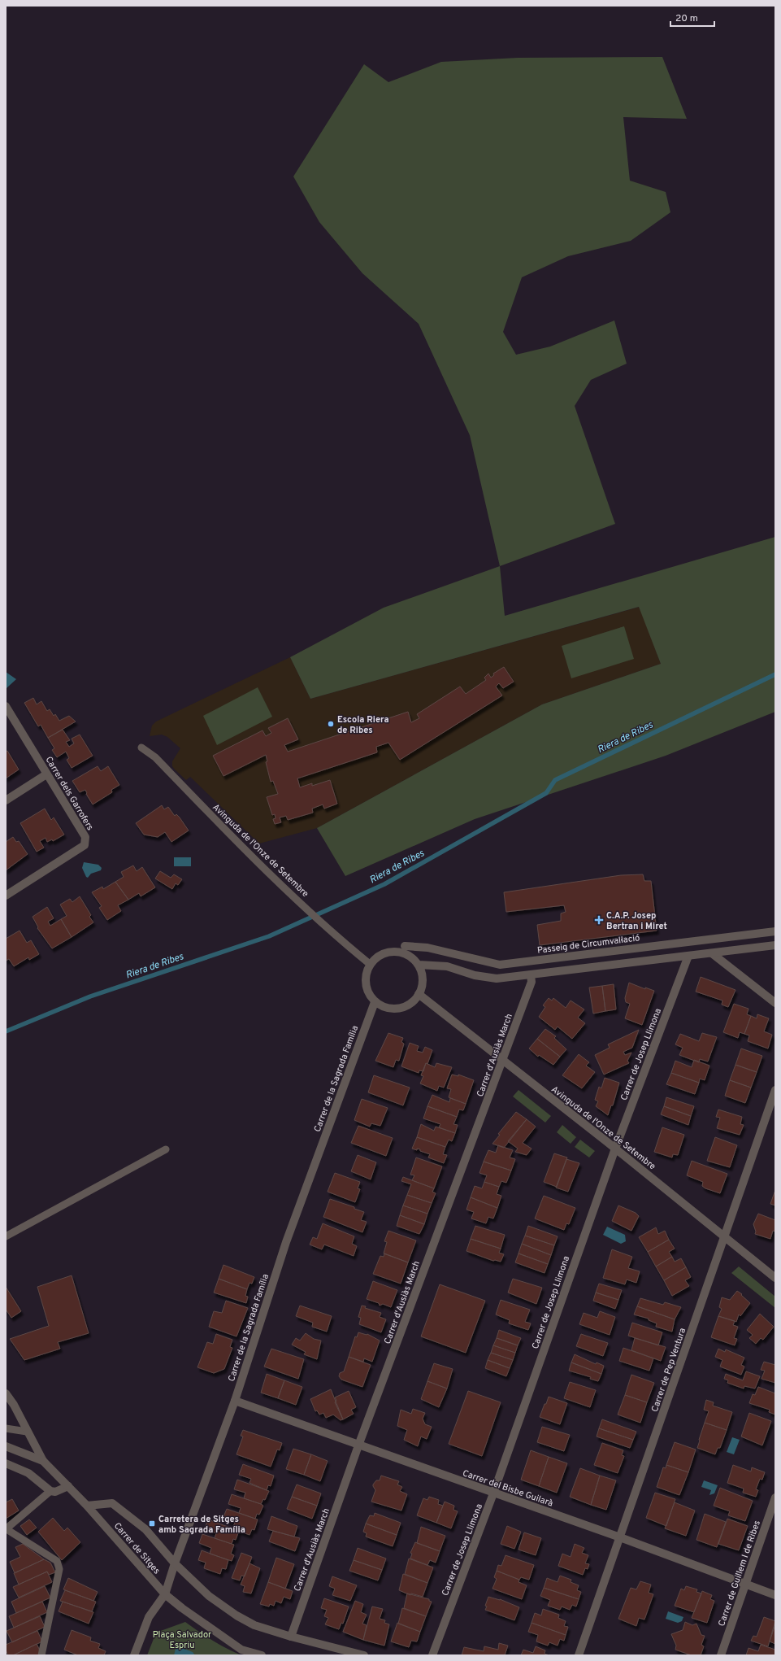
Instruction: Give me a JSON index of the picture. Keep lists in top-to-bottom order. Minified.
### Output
{"streets":{"street":["Carrer dels Garrofers","Avinguda de l'Onze de Setembre","Passeig de Circumval·lació","Carrer de Josep Llimona","Carrer d'Ausiàs March","Carrer de la Sagrada Família","Carrer de Pep Ventura","Carrer del Bisbe Guilarà","Carrer de Sitges","Carrer de Guillem I de Ribes"]},"crossings":[["Avinguda de l'Onze de Setembre","Carrer de Josep Llimona"],["Avinguda de l'Onze de Setembre","Carrer d'Ausiàs March"],["Avinguda de l'Onze de Setembre","Carrer de la Sagrada Família"],["Avinguda de l'Onze de Setembre","Carrer de Pep Ventura"],["Carrer de Josep Llimona","Carrer del Bisbe Guilarà"],["Carrer d'Ausiàs March","Carrer del Bisbe Guilarà"],["Carrer de la Sagrada Família","Carrer del Bisbe Guilarà"],["Carrer de la Sagrada Família","Carrer de Sitges"],["Carrer de Pep Ventura","Carrer del Bisbe Guilarà"],["Carrer del Bisbe Guilarà","Carrer de Guillem I de Ribes"]],"water":["Riera de Ribes"],"parks":["Plaça Salvador Espriu"],"places":{"other":["Escola Riera de Ribes"],"health":["C.A.P. Josep Bertran i Miret"],"transit":["Carretera de Sitges amb Sagrada Família"]},"scale_bar":"20 m"}
